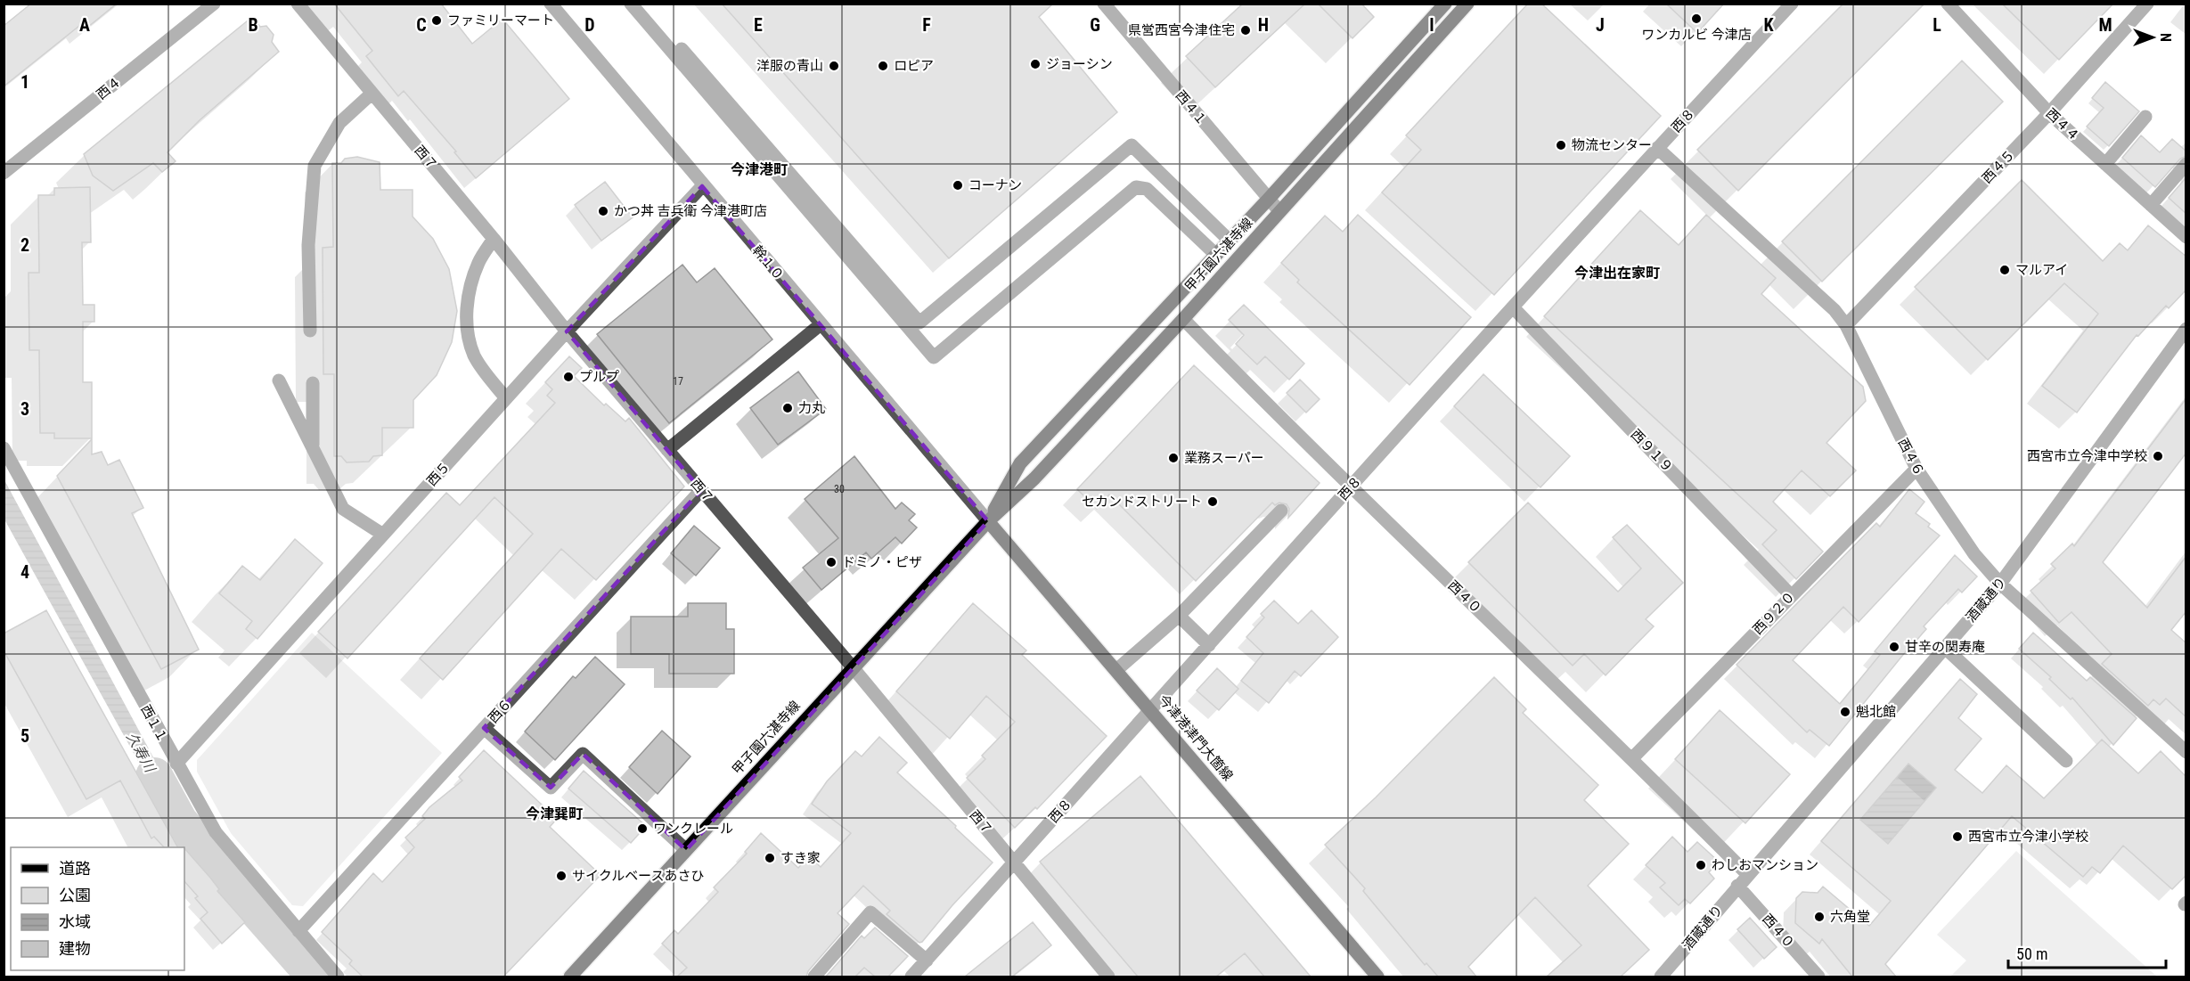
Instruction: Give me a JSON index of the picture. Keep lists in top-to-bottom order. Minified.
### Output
{"streets":{"main road":["甲子園六湛寺線","今津港津門大箇線"],"street":["西４","西４１","西８","西４４","西７","西４５","幹１０","西９１９","西４６","西５","西４０","酒蔵通り","西９２０","西６","西１１"]},"crossings":[["西４１","甲子園六湛寺線"],["西８","西７"],["西８","西９１９"],["西８","西４６"],["西８","西４０"],["西８","今津港津門大箇線"],["西４４","西４５"],["西７","甲子園六湛寺線"],["西７","西５"],["西７","西６"],["西４５","西４６"],["甲子園六湛寺線","幹１０"],["甲子園六湛寺線","西４０"],["甲子園六湛寺線","今津港津門大箇線"],["幹１０","西５"],["幹１０","今津港津門大箇線"],["西９１９","西９２０"],["西４６","酒蔵通り"],["西４６","西９２０"],["西５","西１１"],["西４０","酒蔵通り"],["西４０","西９２０"],["西６","西１１"]],"districts":["今津港町","今津出在家町","今津巽町"],"water":["久寿川"],"places":["ワンカルビ 今津店","ファミリーマート","県営西宮今津住宅","ジョーシン","洋服の青山","ロピア","物流センター","コーナン","かつ丼 吉兵衛 今津港町店","マルアイ","プルプ","力丸","西宮市立今津中学校","業務スーパー","セカンドストリート","ドミノ・ピザ","甘辛の関寿庵","魁北館","ワンクレール","西宮市立今津小学校","すき家","わしおマンション","サイクルベースあさひ","六角堂"],"house_numbers":["17","30"],"legend":["道路","公園","水域","建物"],"scale_bar":"50 m","north":"right","grid":{"columns":["A","B","C","D","E","F","G","H","I","J","K","L","M"],"rows":["1","2","3","4","5"]}}
